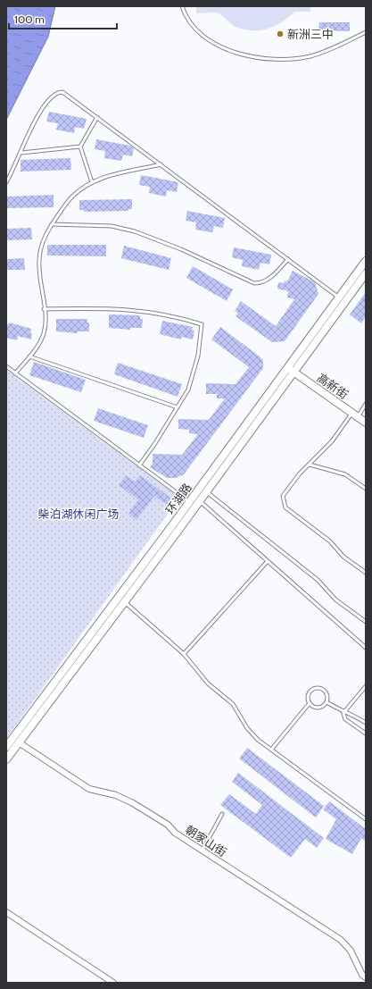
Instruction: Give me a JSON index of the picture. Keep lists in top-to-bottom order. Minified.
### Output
{"streets":{"street":["高新街","环湖路","朝家山街"]},"crossings":[["高新街","环湖路"],["环湖路","朝家山街"]],"parks":["柴泊湖休闲广场"],"places":["新洲三中"],"scale_bar":"100 m"}
